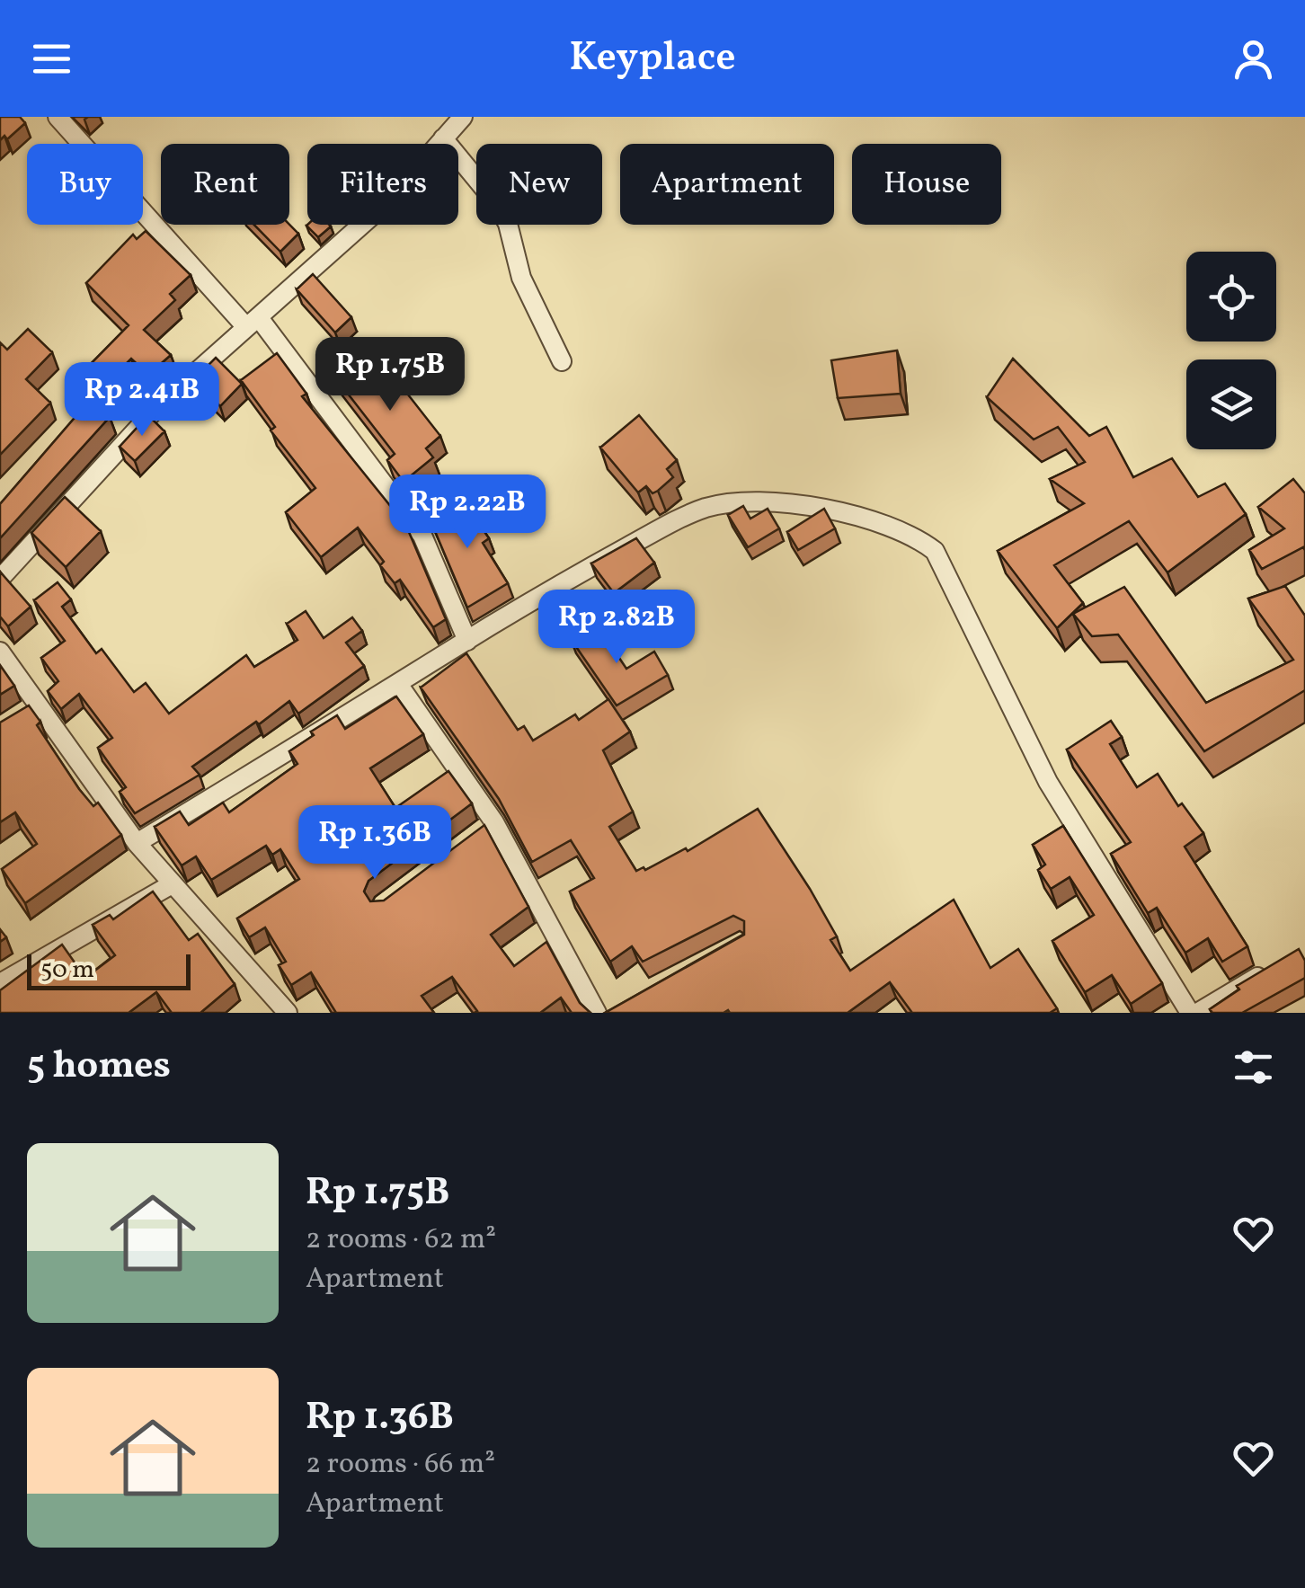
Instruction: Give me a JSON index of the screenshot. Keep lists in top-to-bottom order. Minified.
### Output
{"scale_bar":"50 m","page":{"header":"Keyplace","chip":["Buy","Rent","Filters","New","Apartment","House"],"price":["Rp 1.75B","Rp 2.41B","Rp 2.22B","Rp 2.82B","Rp 1.36B"],"scale":"50 m","heading":"5 homes","list":[{"name":"Rp 1.75B","note":"2 rooms · 62 m² · Apartment"},{"name":"Rp 1.36B","note":"2 rooms · 66 m² · Apartment"}]}}
